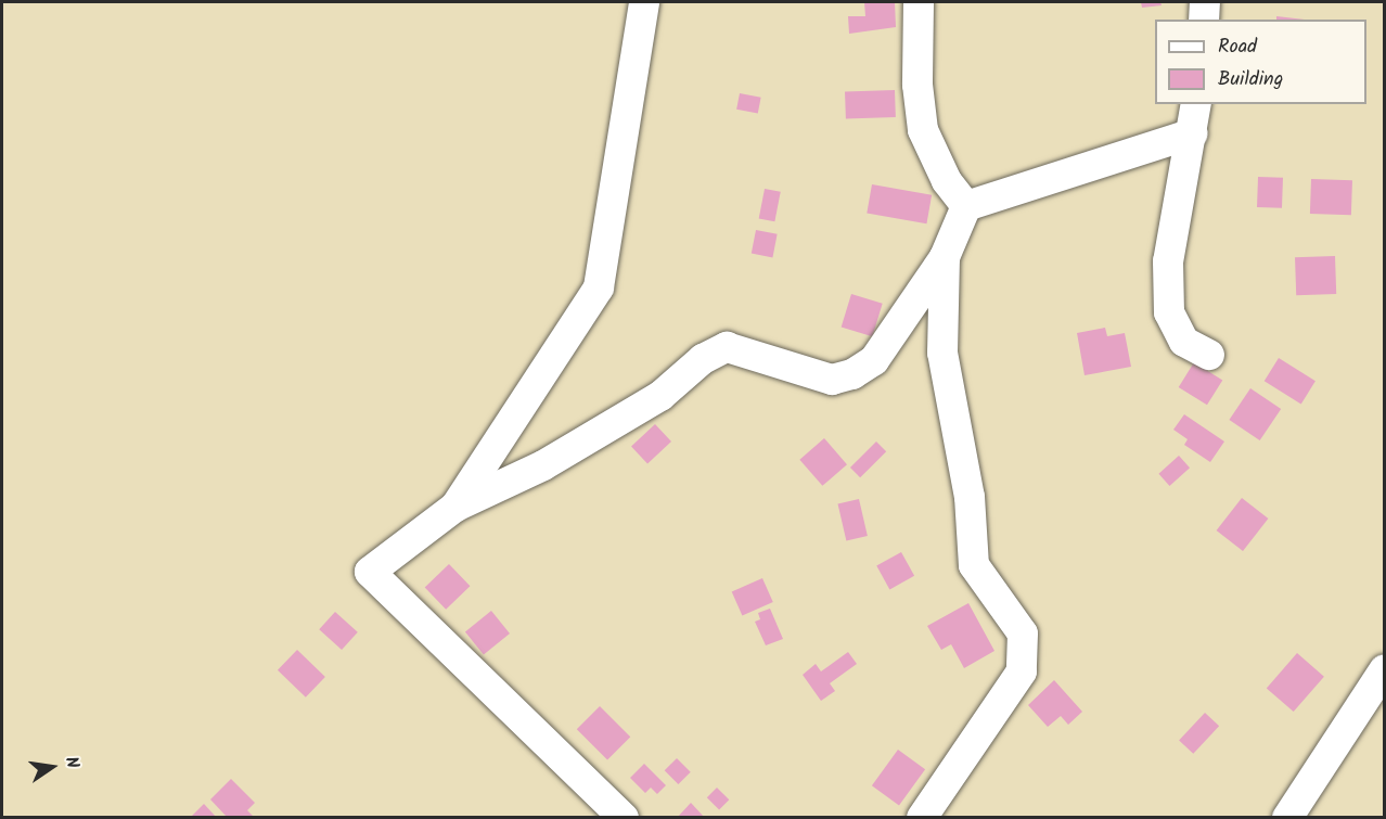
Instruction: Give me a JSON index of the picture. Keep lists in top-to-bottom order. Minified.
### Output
{"legend":["Road","Building"],"north":"right"}
